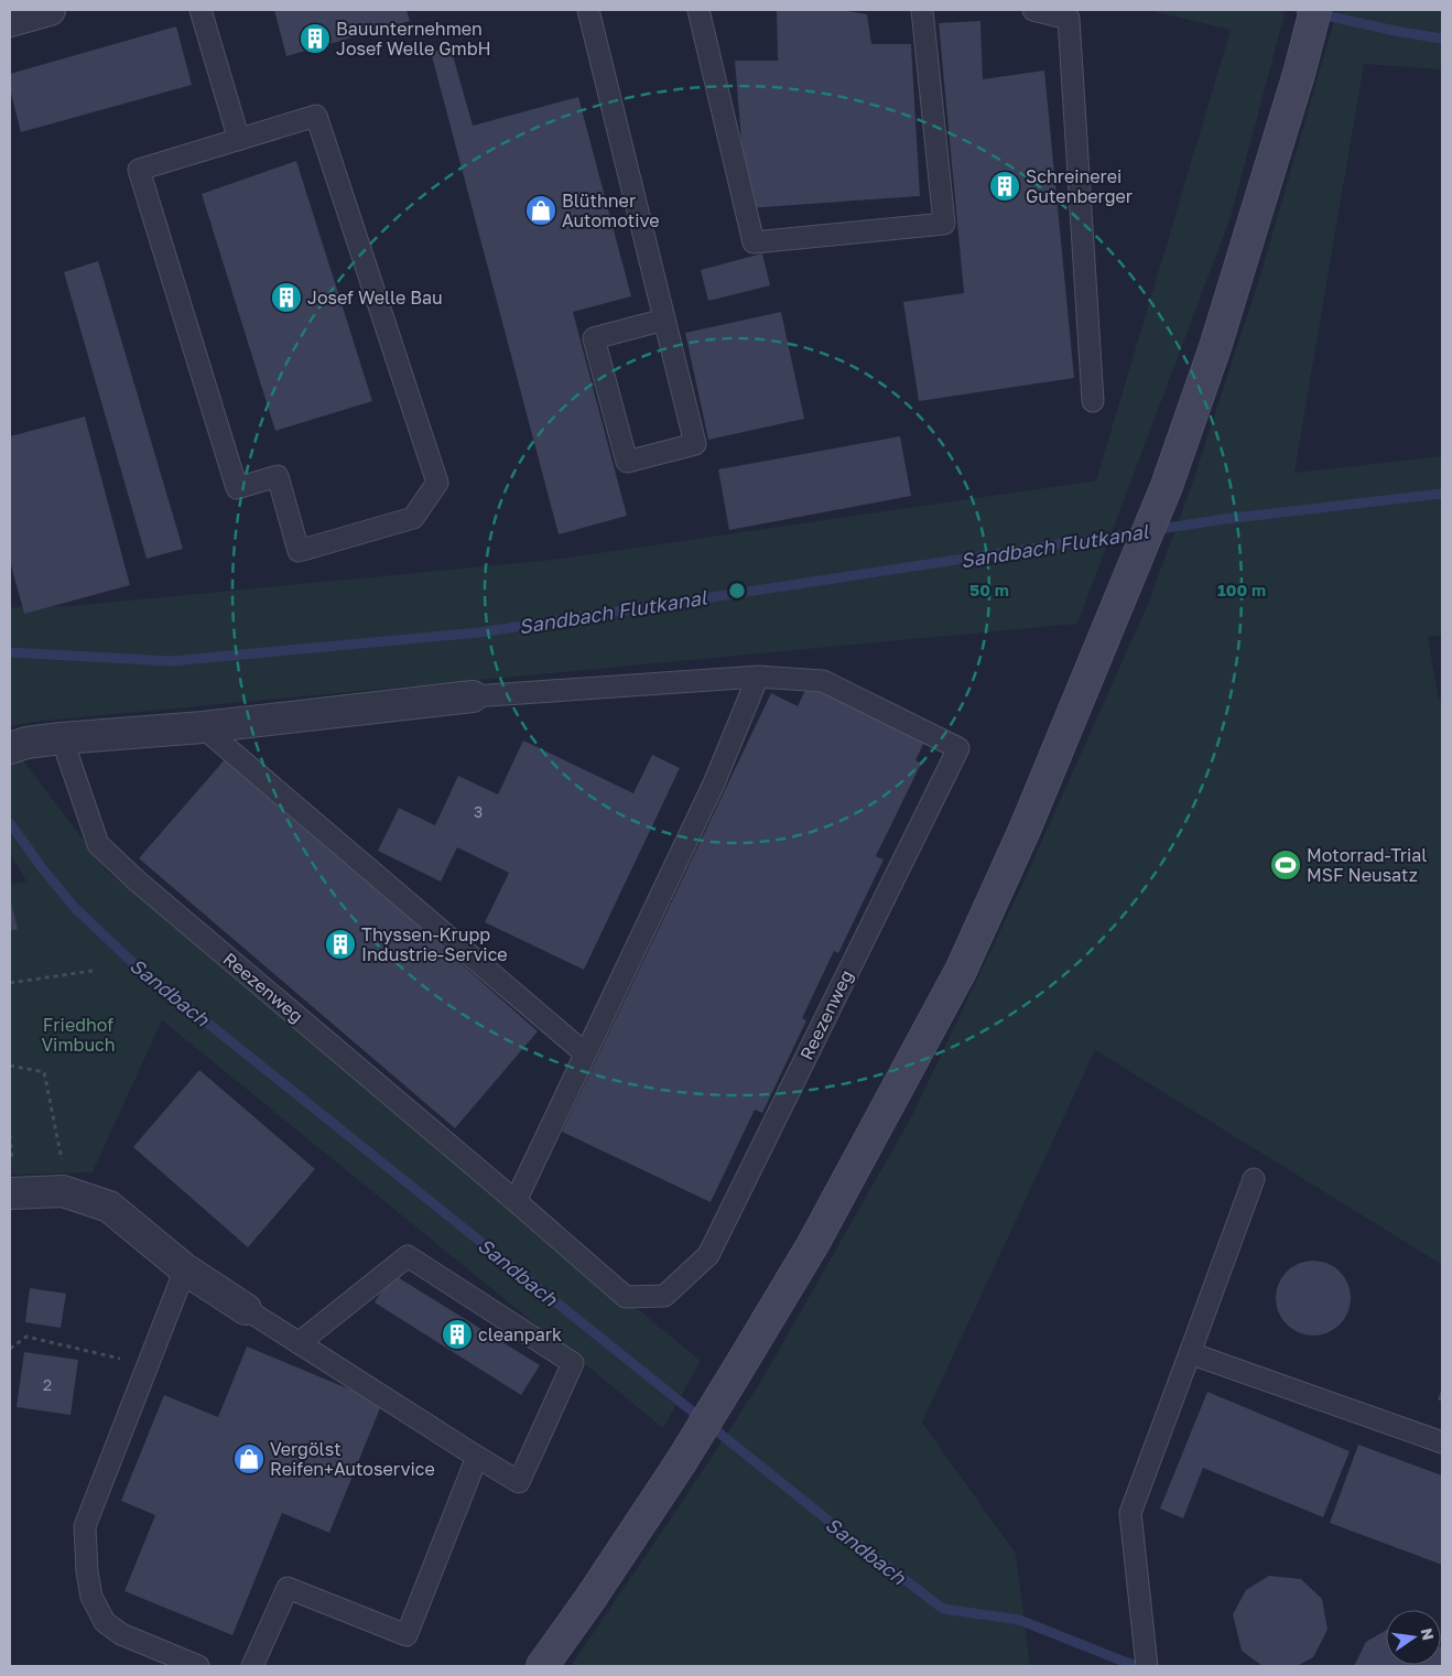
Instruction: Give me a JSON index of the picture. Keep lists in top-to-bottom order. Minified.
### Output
{"streets":{"street":["Reezenweg"]},"water":["Sandbach Flutkanal","Sandbach"],"parks":["Friedhof Vimbuch"],"places":{"building":["Bauunternehmen Josef Welle GmbH","Schreinerei Gutenberger","Josef Welle Bau","Thyssen-Krupp Industrie-Service","cleanpark"],"shop":["Blüthner Automotive","Vergölst Reifen+Autoservice"],"sports":["Motorrad-Trial MSF Neusatz"]},"house_numbers":["3","2"],"north":"right","rings":["50 m","100 m"]}
